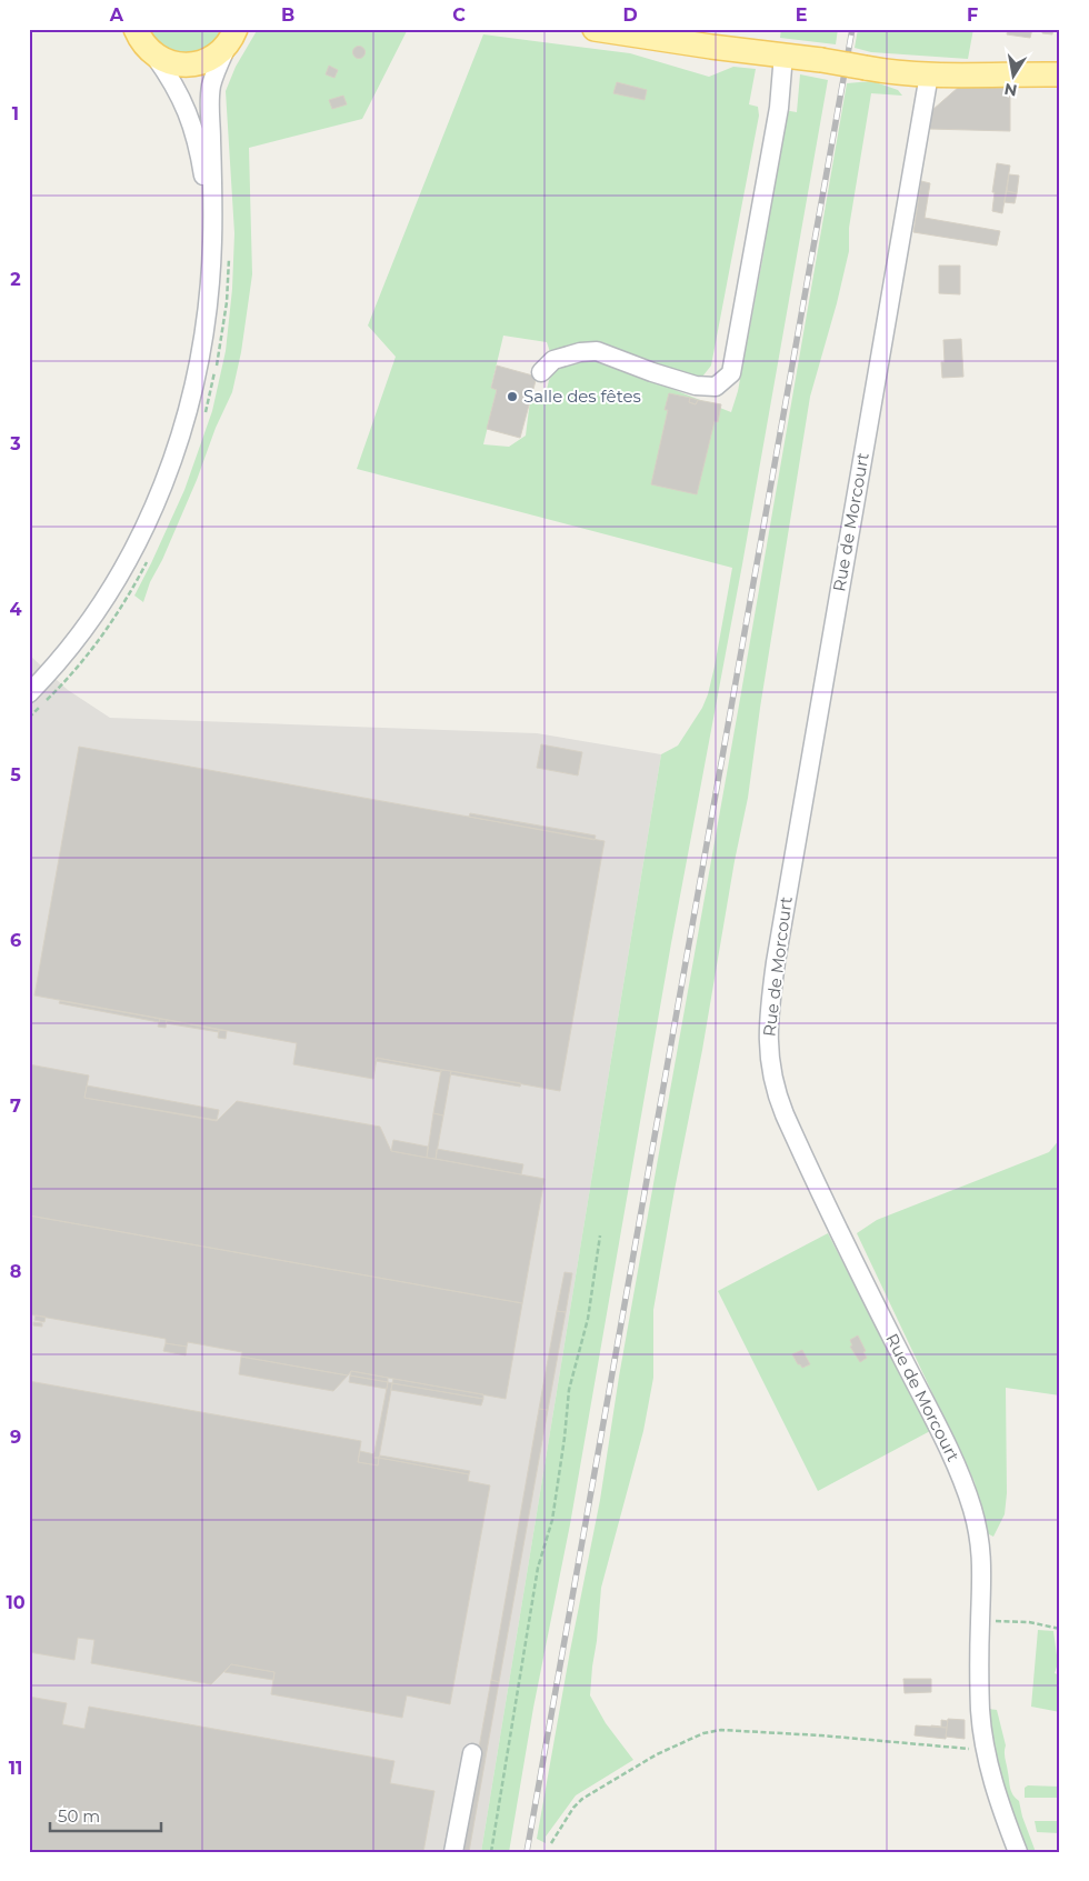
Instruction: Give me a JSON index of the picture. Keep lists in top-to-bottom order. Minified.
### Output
{"streets":{"street":["Rue de Morcourt"]},"places":["Salle des fêtes"],"scale_bar":"50 m","north":"bottom","grid":{"columns":["A","B","C","D","E","F"],"rows":["1","2","3","4","5","6","7","8","9","10","11"]}}
